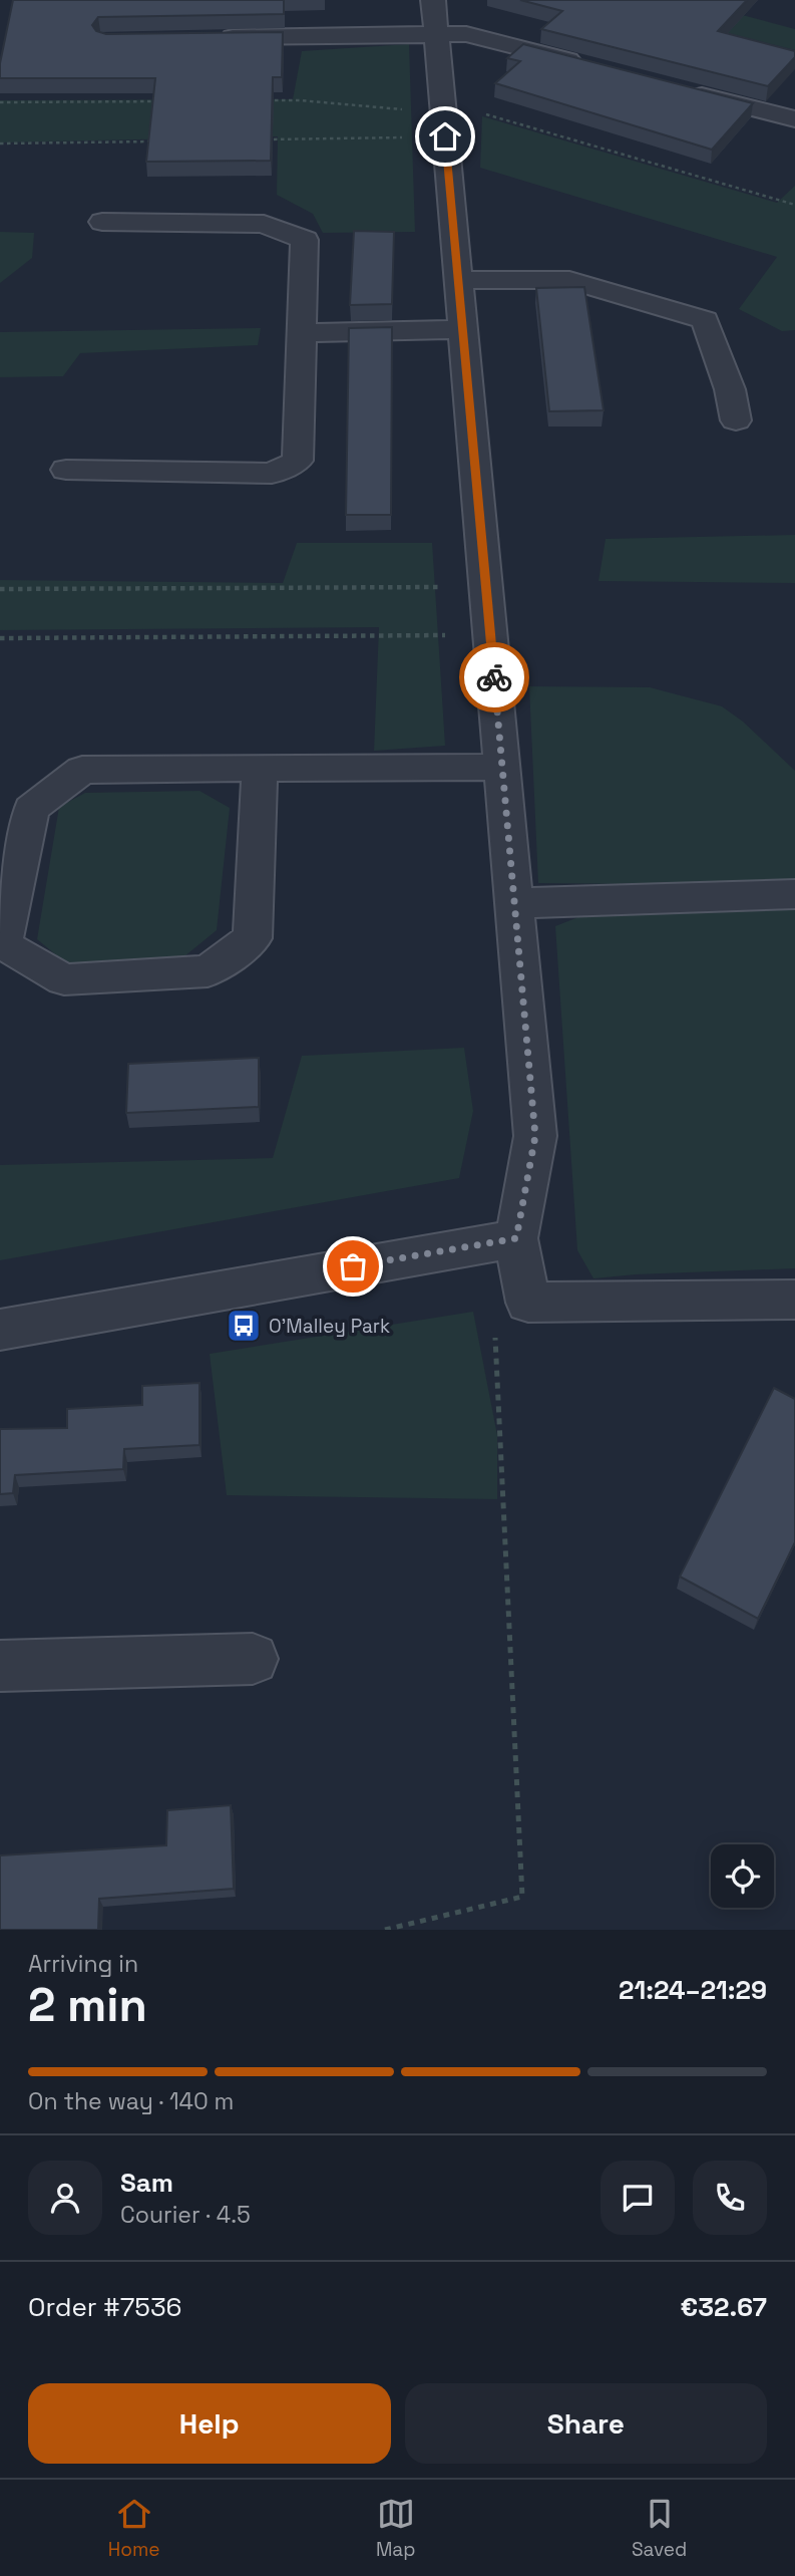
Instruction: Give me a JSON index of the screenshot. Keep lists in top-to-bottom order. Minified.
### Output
{"places":{"bus stop":["O'Malley Park"]},"page":{"heading":["2 min","Arriving in","21:24–21:29"],"panel":["Sam","Courier · 4.5","Order #7536","€32.67"],"bar":"On the way · 140 m","buttons":["Help","Share"],"tabs":["Home","Map","Saved"]}}
